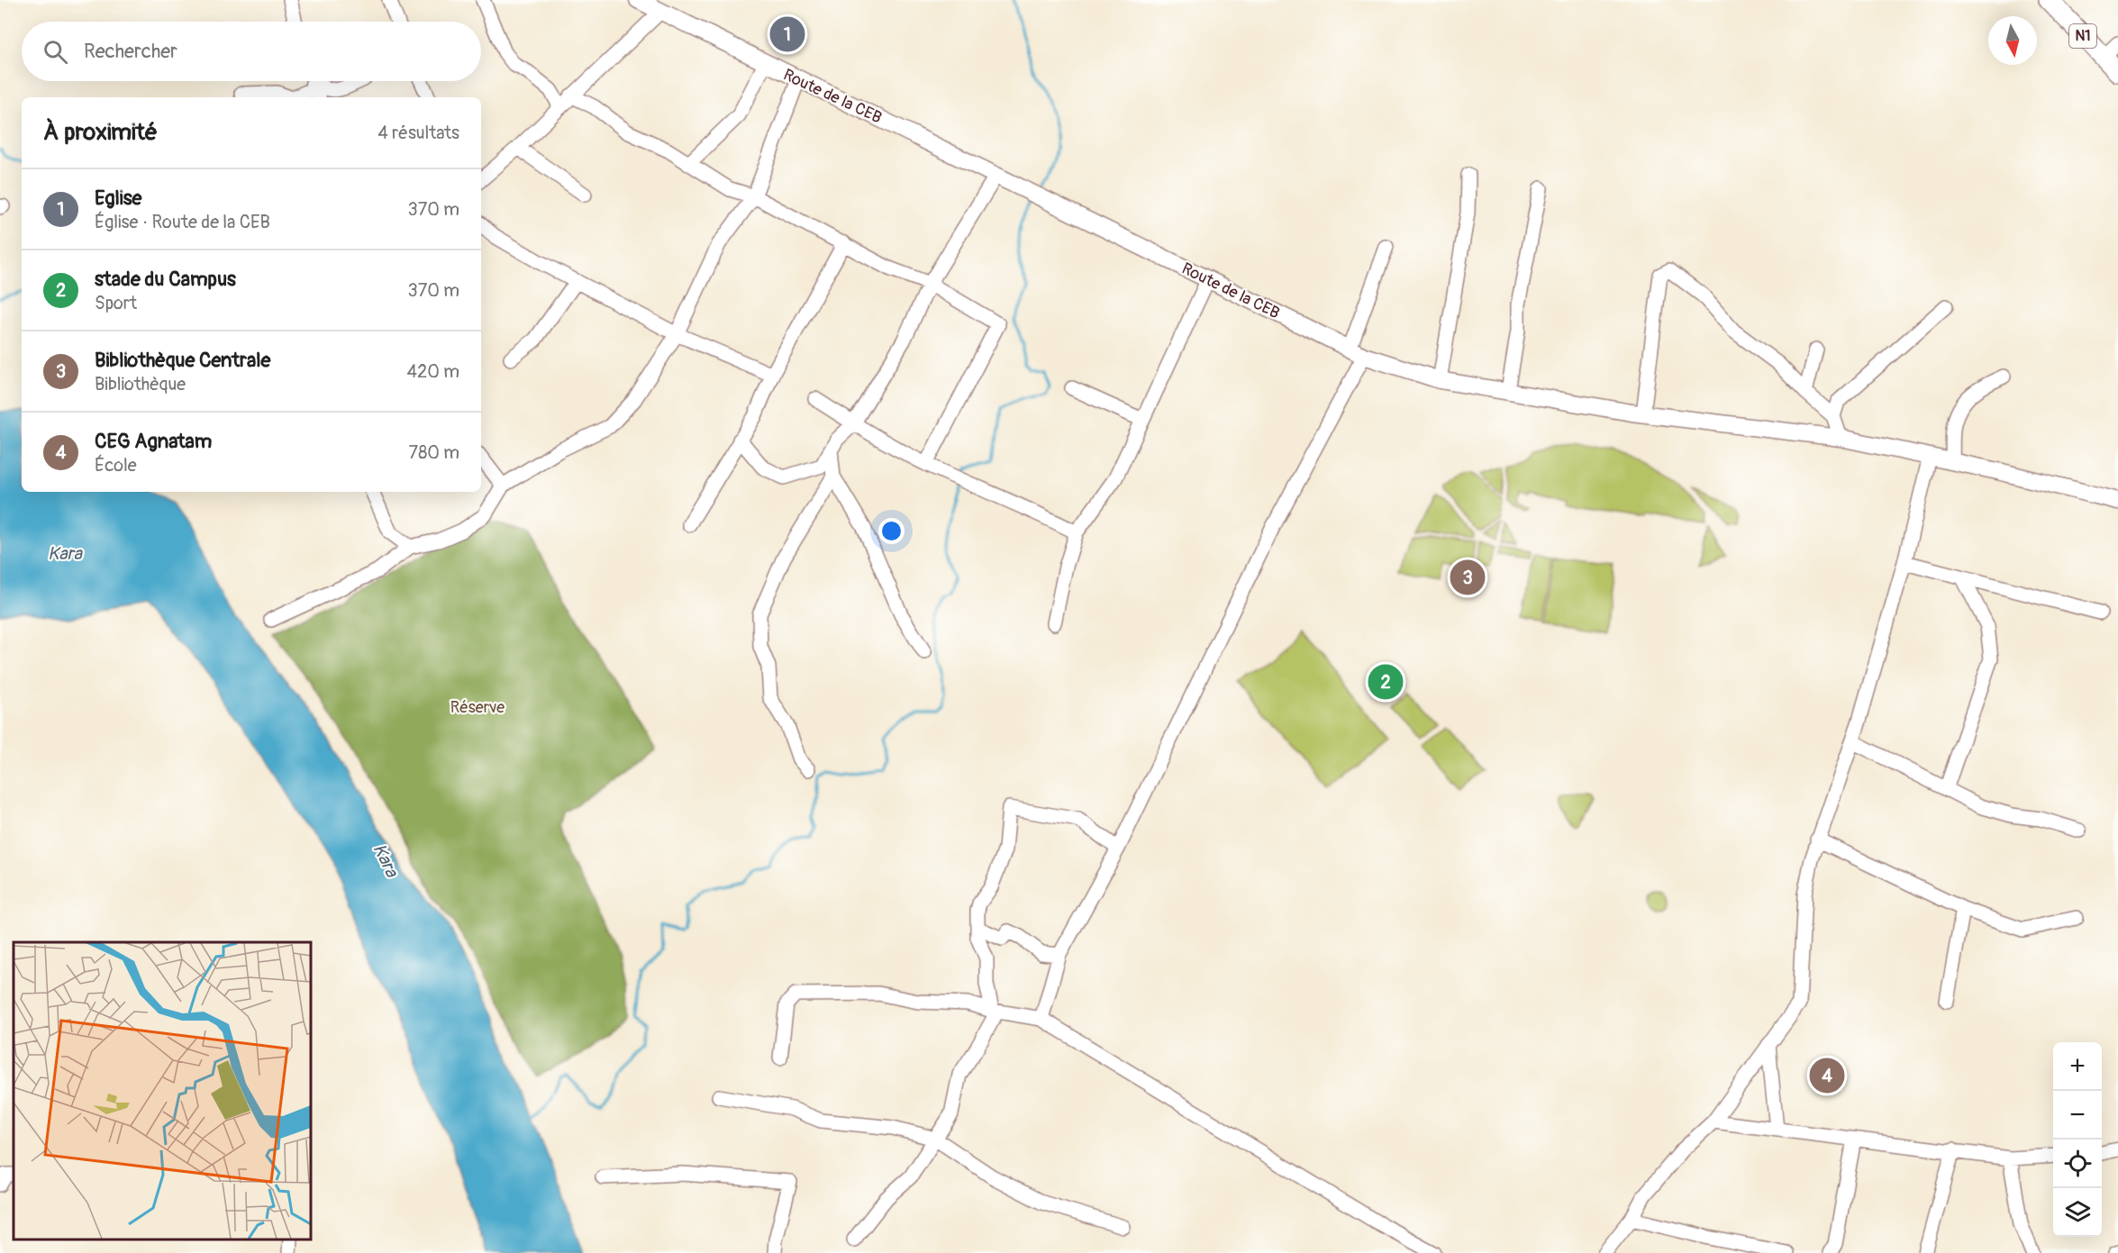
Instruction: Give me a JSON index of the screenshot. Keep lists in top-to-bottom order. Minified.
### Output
{"streets":{"highway":["N1"],"main road":["Route de la CEB"]},"water":["Kara"],"parks":["Réserve"],"north":"bottom","page":{"pins":["1","3","2","4"],"search":"Rechercher","heading":["À proximité","4 résultats"],"list":[{"mark":"1","name":"Eglise","note":"Église · Route de la CEB","value":"370 m"},{"mark":"2","name":"stade du Campus","note":"Sport","value":"370 m"},{"mark":"3","name":"Bibliothèque Centrale","note":"Bibliothèque","value":"420 m"},{"mark":"4","name":"CEG Agnatam","note":"École","value":"780 m"}],"map_buttons":["+","−"]}}
